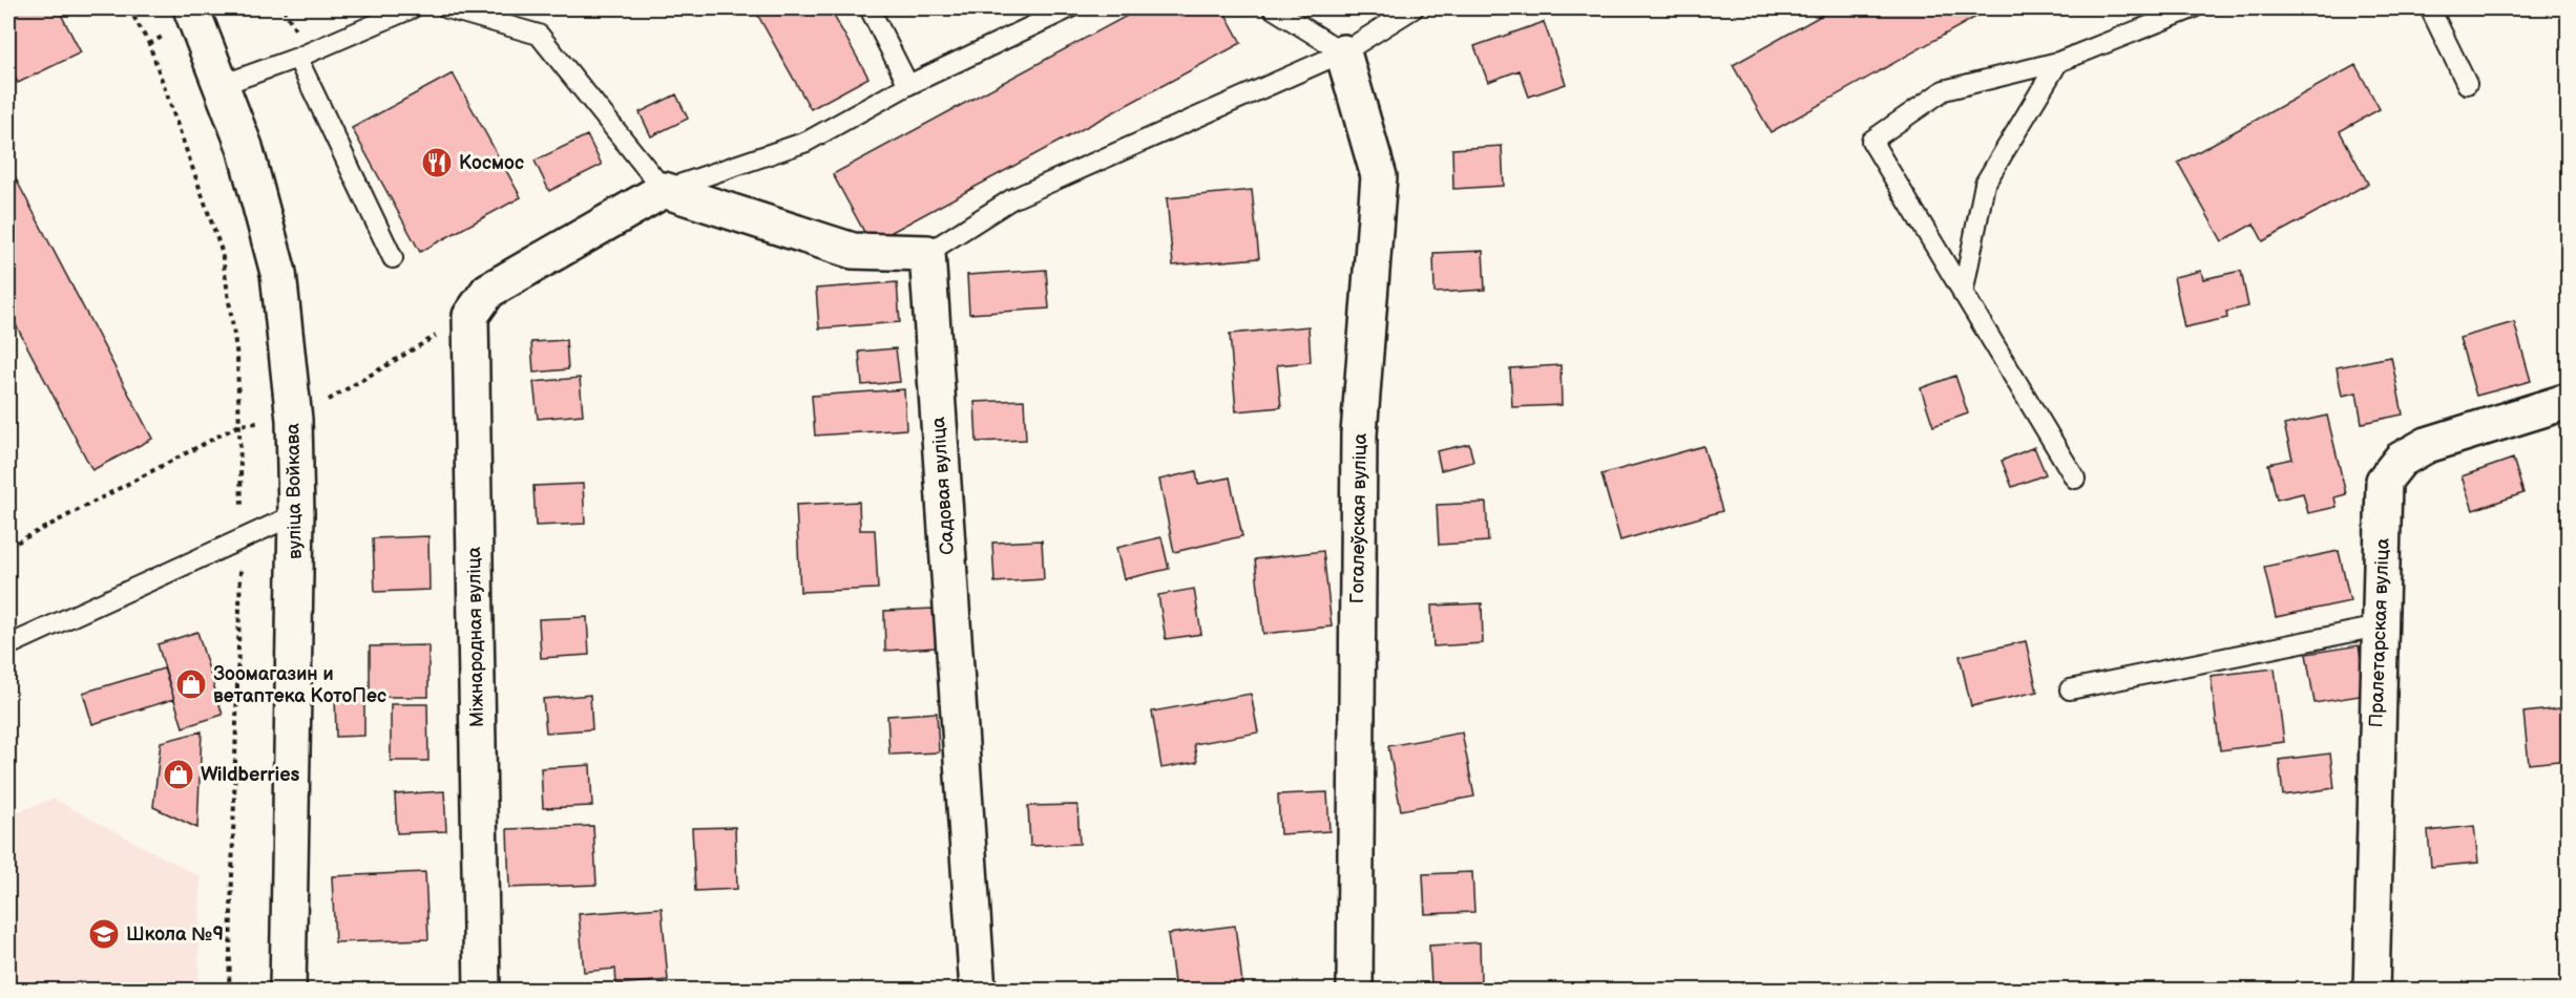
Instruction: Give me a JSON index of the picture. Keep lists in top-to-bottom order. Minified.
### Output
{"streets":{"street":["Садовая вуліца","вуліца Войкава","Гогалеўская вуліца","Пралетарская вуліца","Міжнародная вуліца"]},"places":{"restaurant":["Космос"],"shop":["Зоомагазин и ветаптека КотоПес","Wildberries"],"school or university":["Школа №9"]}}
